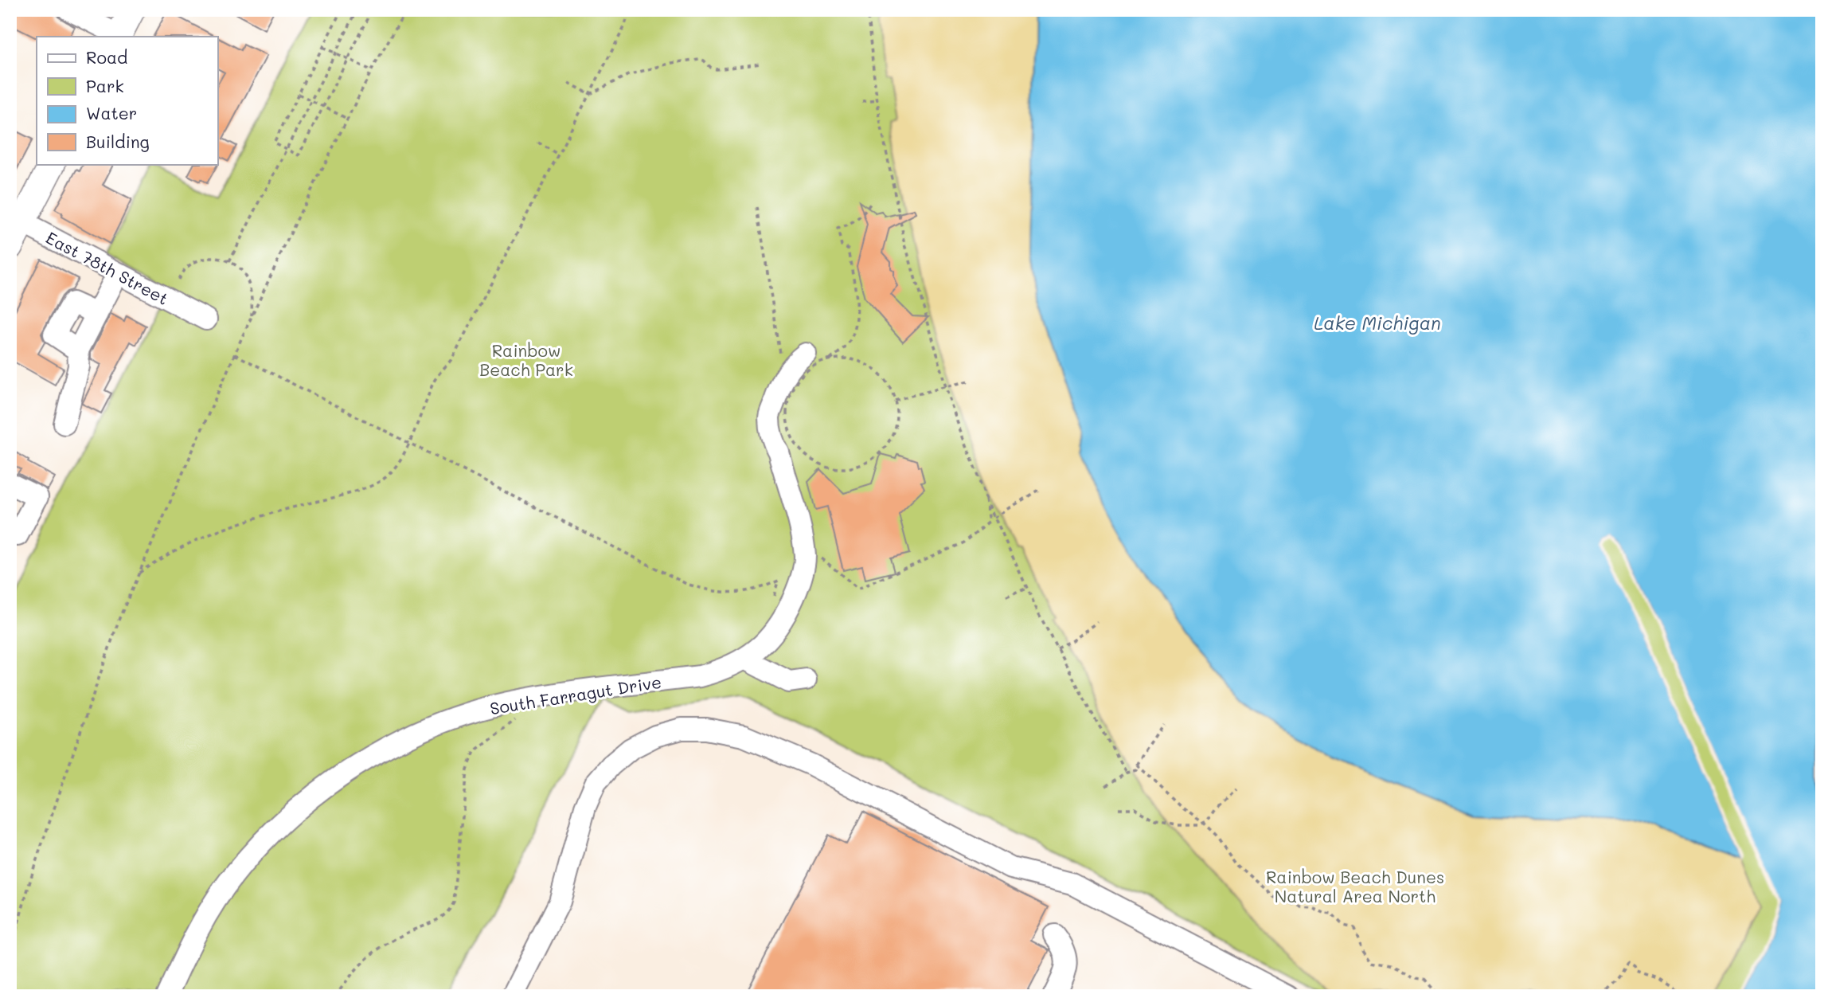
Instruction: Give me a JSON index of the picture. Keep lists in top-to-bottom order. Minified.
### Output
{"streets":{"street":["East 78th Street","South Farragut Drive"]},"water":["Lake Michigan"],"parks":["Rainbow Beach Park","Rainbow Beach Dunes Natural Area North"],"legend":["Road","Park","Water","Building"]}
